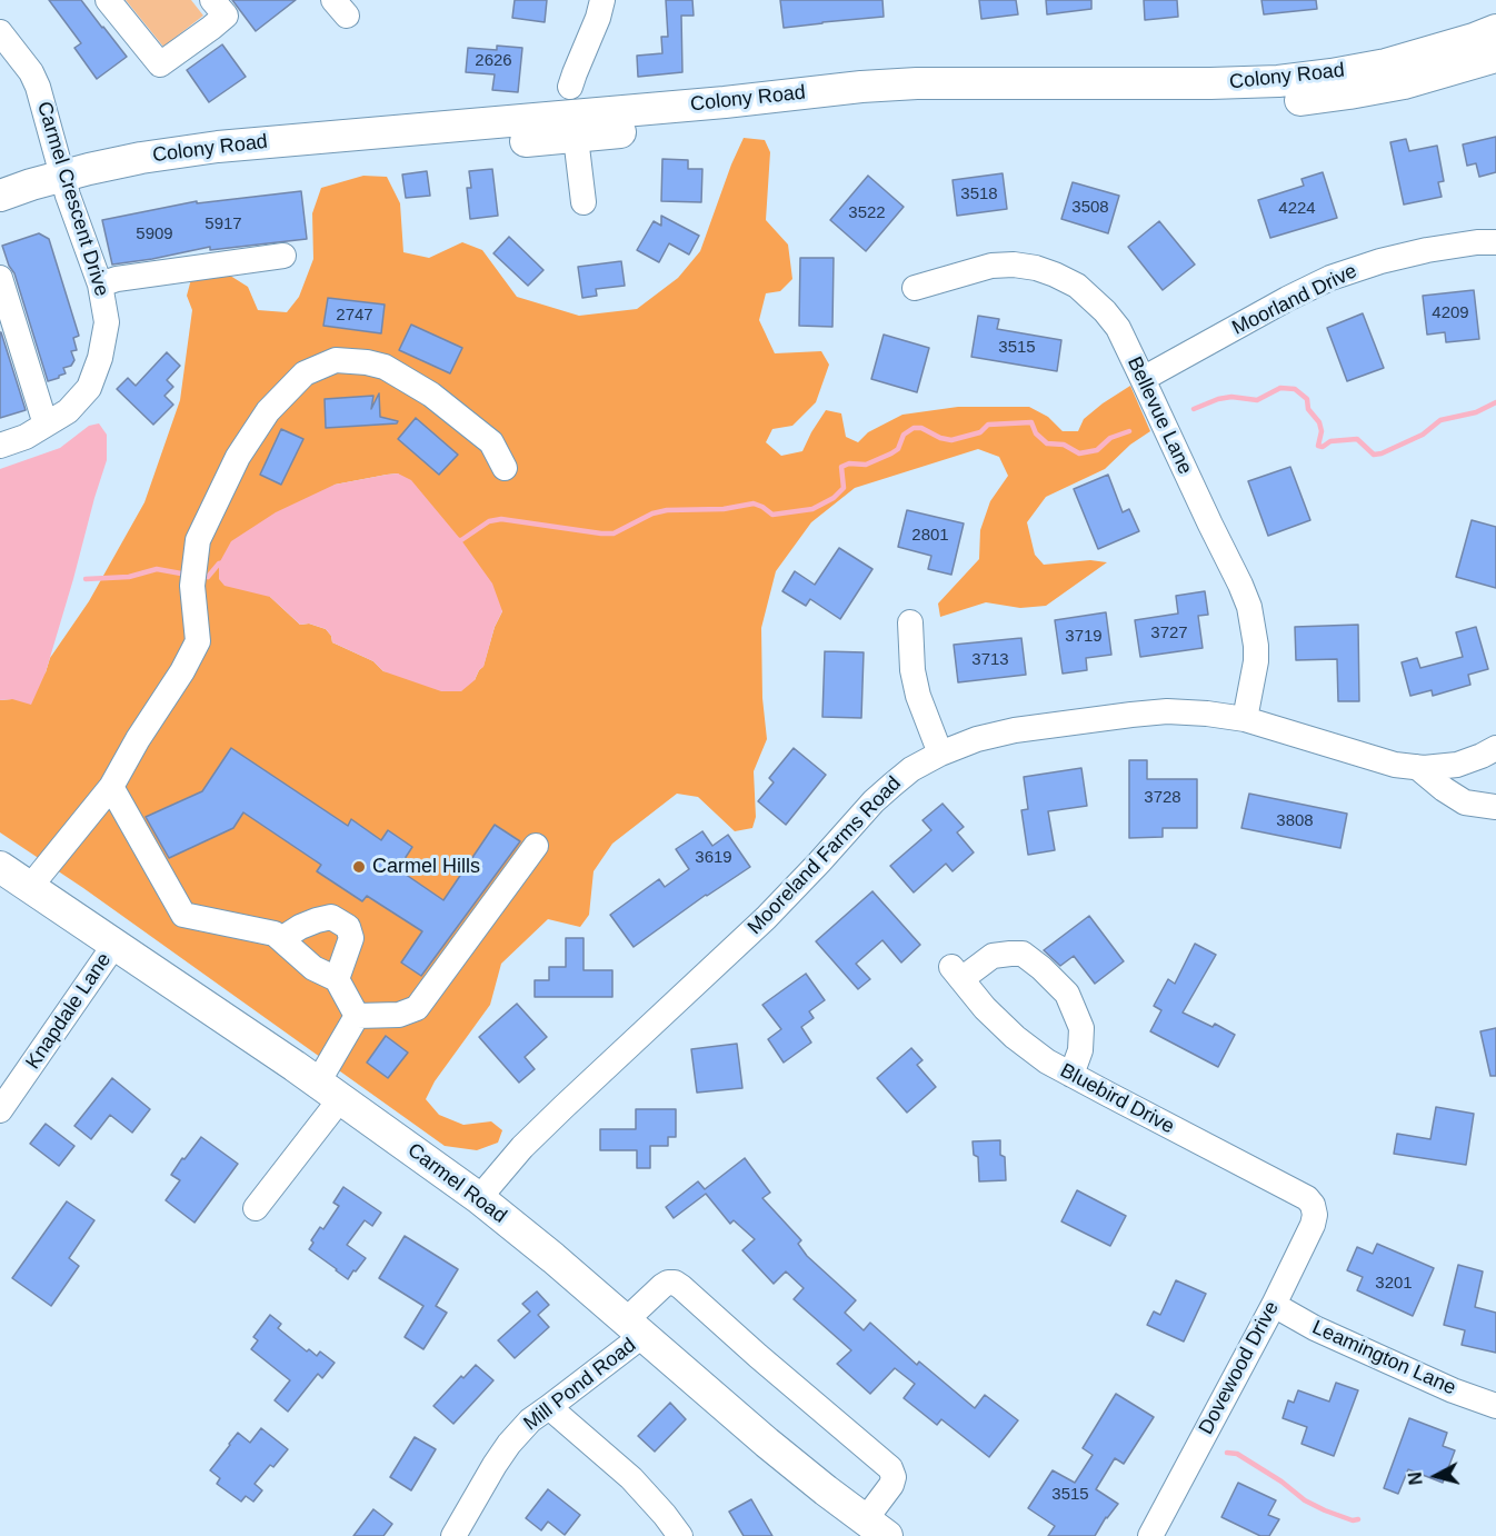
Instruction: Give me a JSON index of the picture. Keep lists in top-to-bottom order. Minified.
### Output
{"streets":{"main road":["Colony Road","Carmel Road"],"street":["Carmel Crescent Drive","Moorland Drive","Bellevue Lane","Mooreland Farms Road","Knapdale Lane","Bluebird Drive","Leamington Lane","Dovewood Drive","Mill Pond Road"]},"crossings":[["Colony Road","Carmel Crescent Drive"],["Moorland Drive","Bellevue Lane"],["Bellevue Lane","Mooreland Farms Road"],["Mooreland Farms Road","Carmel Road"],["Knapdale Lane","Carmel Road"],["Bluebird Drive","Dovewood Drive"],["Carmel Road","Mill Pond Road"],["Leamington Lane","Dovewood Drive"]],"places":["Carmel Hills"],"house_numbers":["2626","3518","3508","4224","3522","5917","5909","4209","2747","3515","2801","3727","3719","3713","3728","3808","3619","3201","3515"],"north":"left"}
